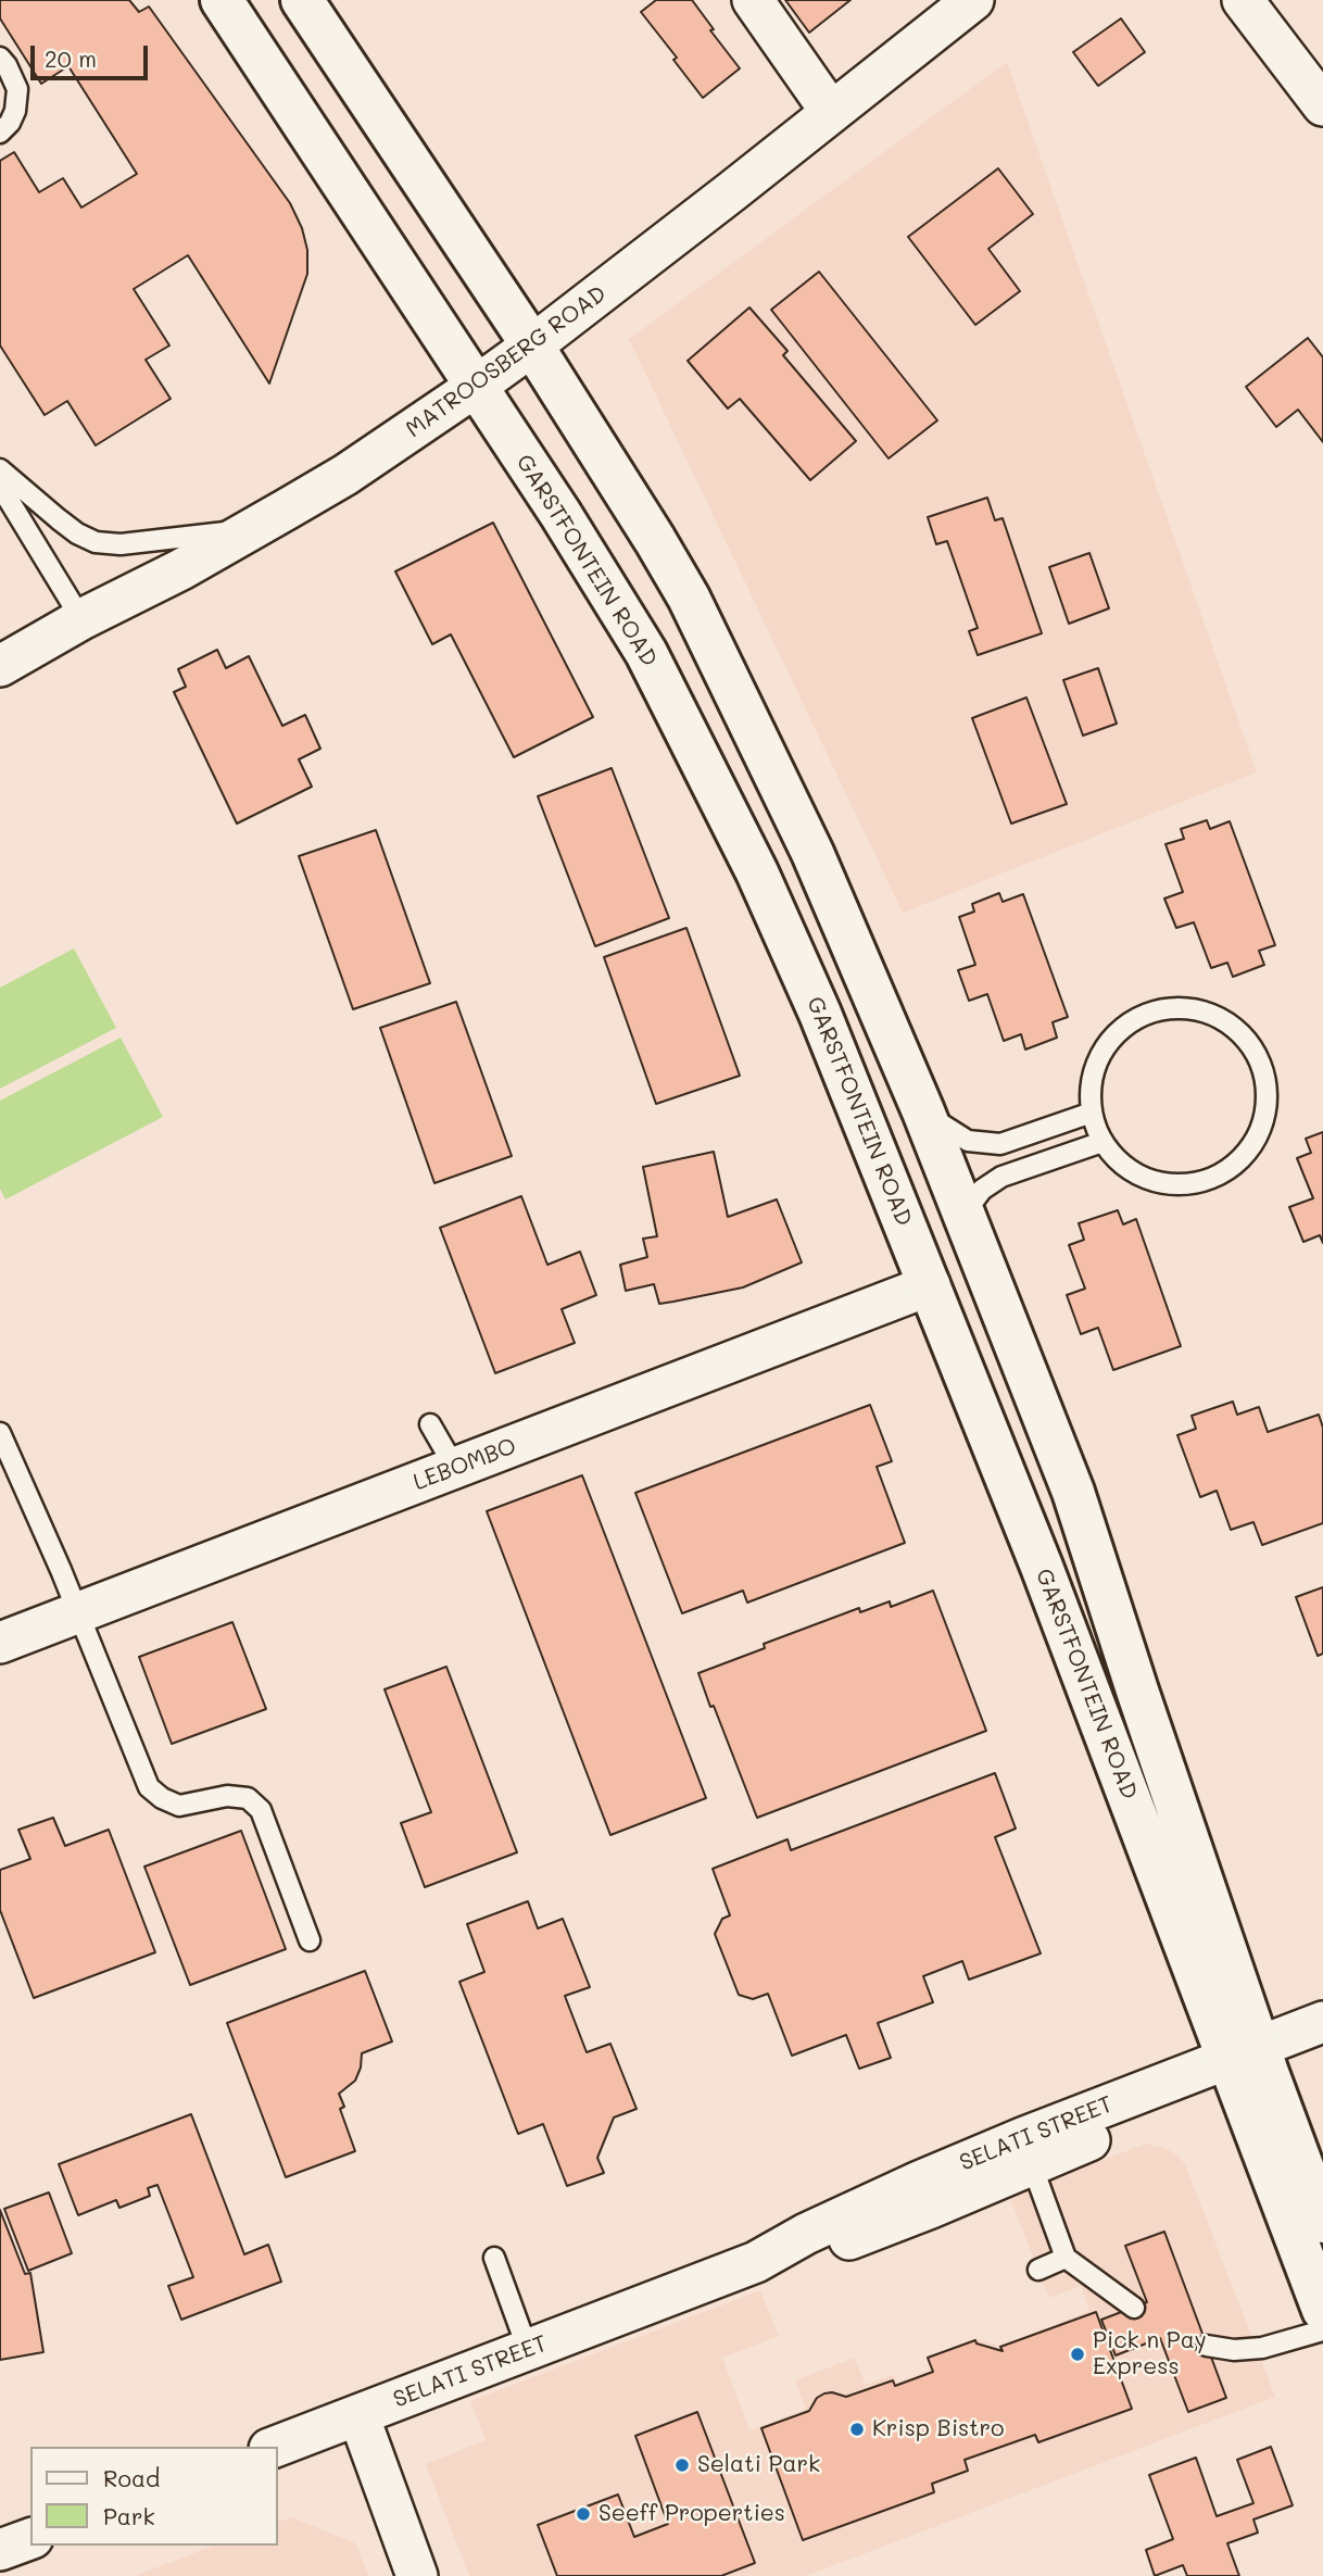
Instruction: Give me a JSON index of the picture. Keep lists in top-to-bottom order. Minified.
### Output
{"streets":{"main road":["GARSTFONTEIN ROAD"],"street":["MATROOSBERG ROAD","LEBOMBO","SELATI STREET"]},"crossings":[["MATROOSBERG ROAD","GARSTFONTEIN ROAD"],["GARSTFONTEIN ROAD","LEBOMBO"],["GARSTFONTEIN ROAD","SELATI STREET"]],"places":["Pick n Pay Express","Krisp Bistro","Selati Park","Seeff Properties"],"legend":["Road","Park"],"scale_bar":"20 m"}
